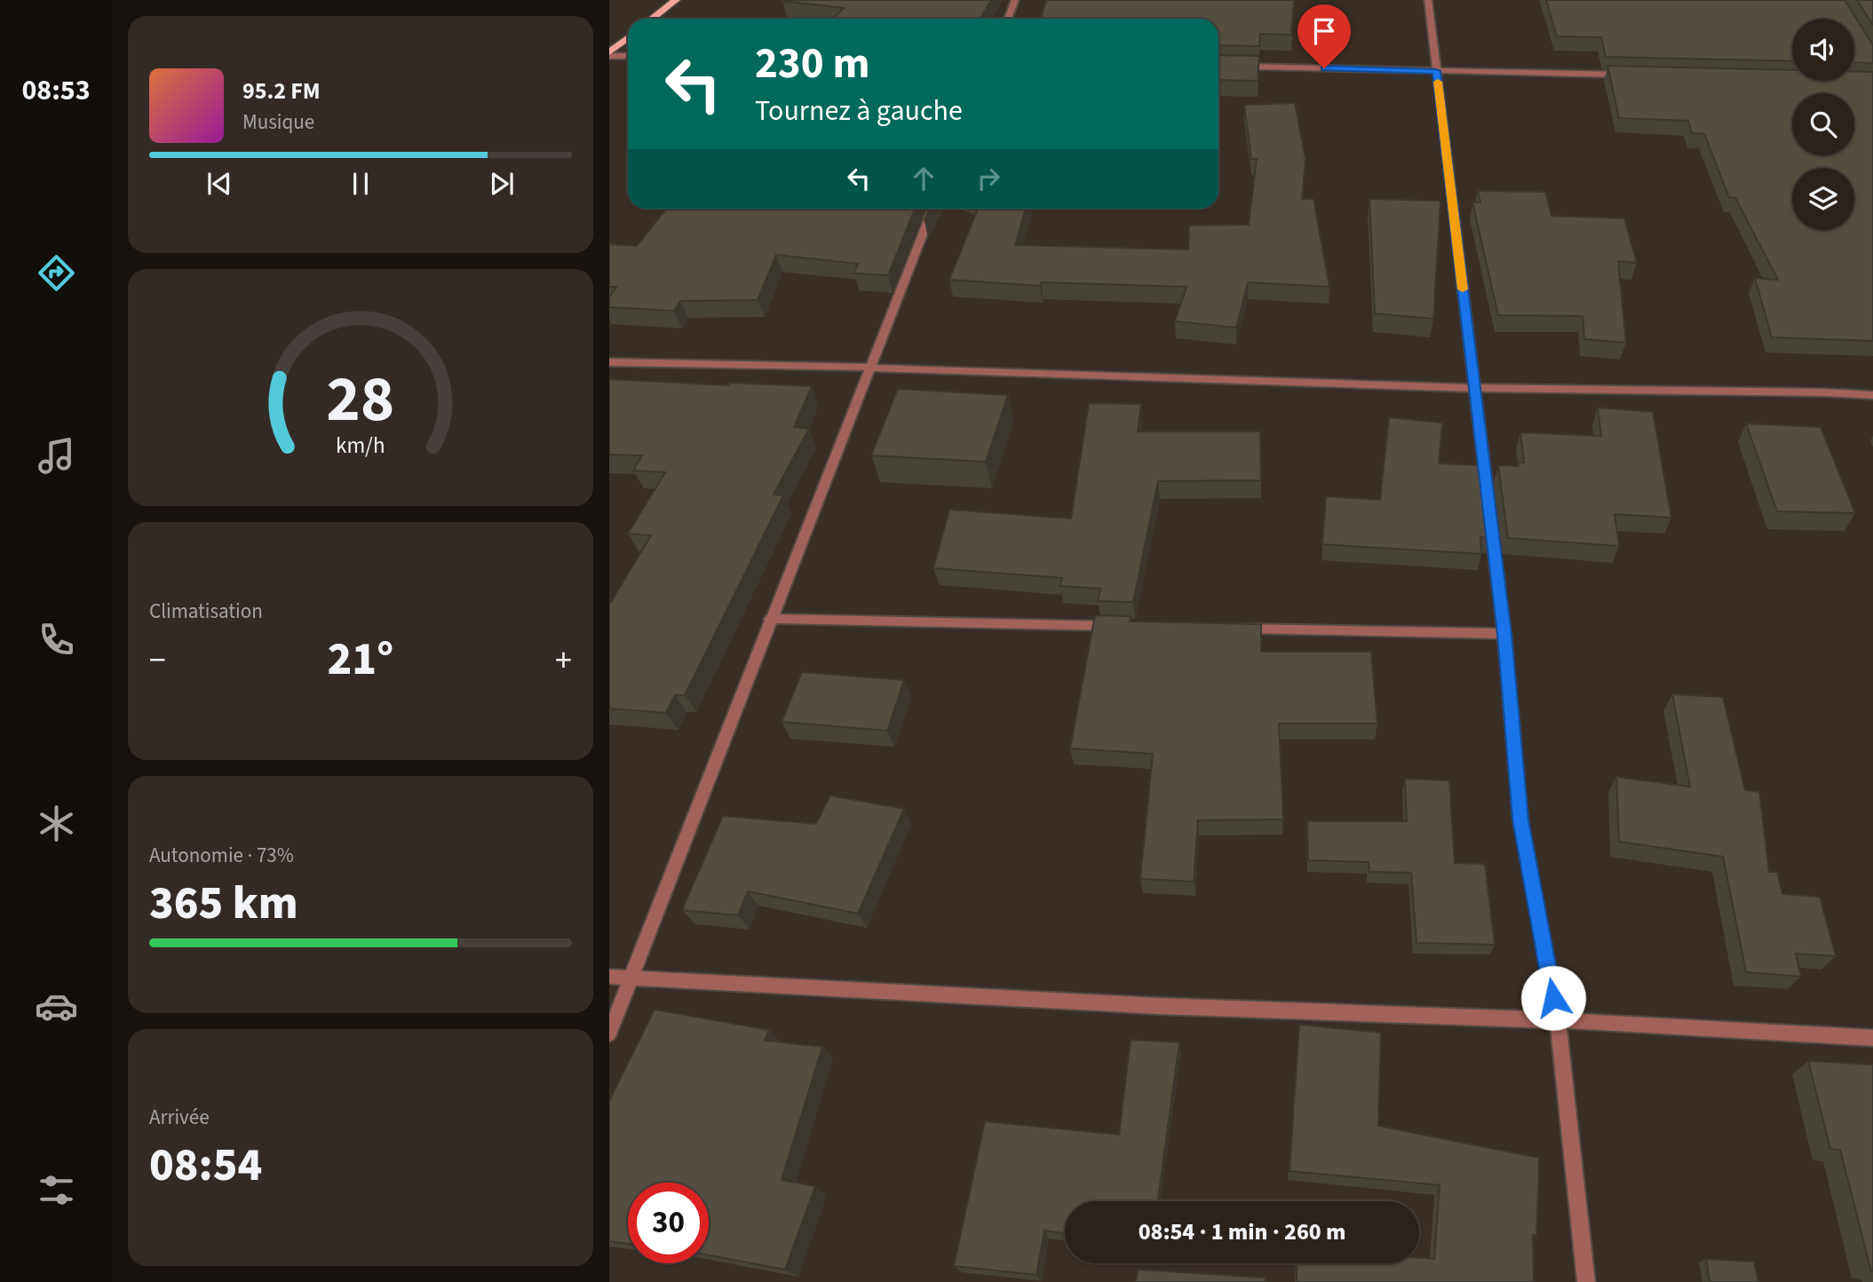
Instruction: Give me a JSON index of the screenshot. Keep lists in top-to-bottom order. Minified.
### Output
{"page":{"tabs":"08:53","turn":["230 m","Tournez à gauche"],"song":["95.2 FM","Musique"],"tile":["Climatisation",["Autonomie · 73%","365 km"],["Arrivée","08:54"]],"heat":["−","21°","+"],"limit":"30","trip":"08:54 · 1 min · 260 m","gauge":["28","km/h"]}}
